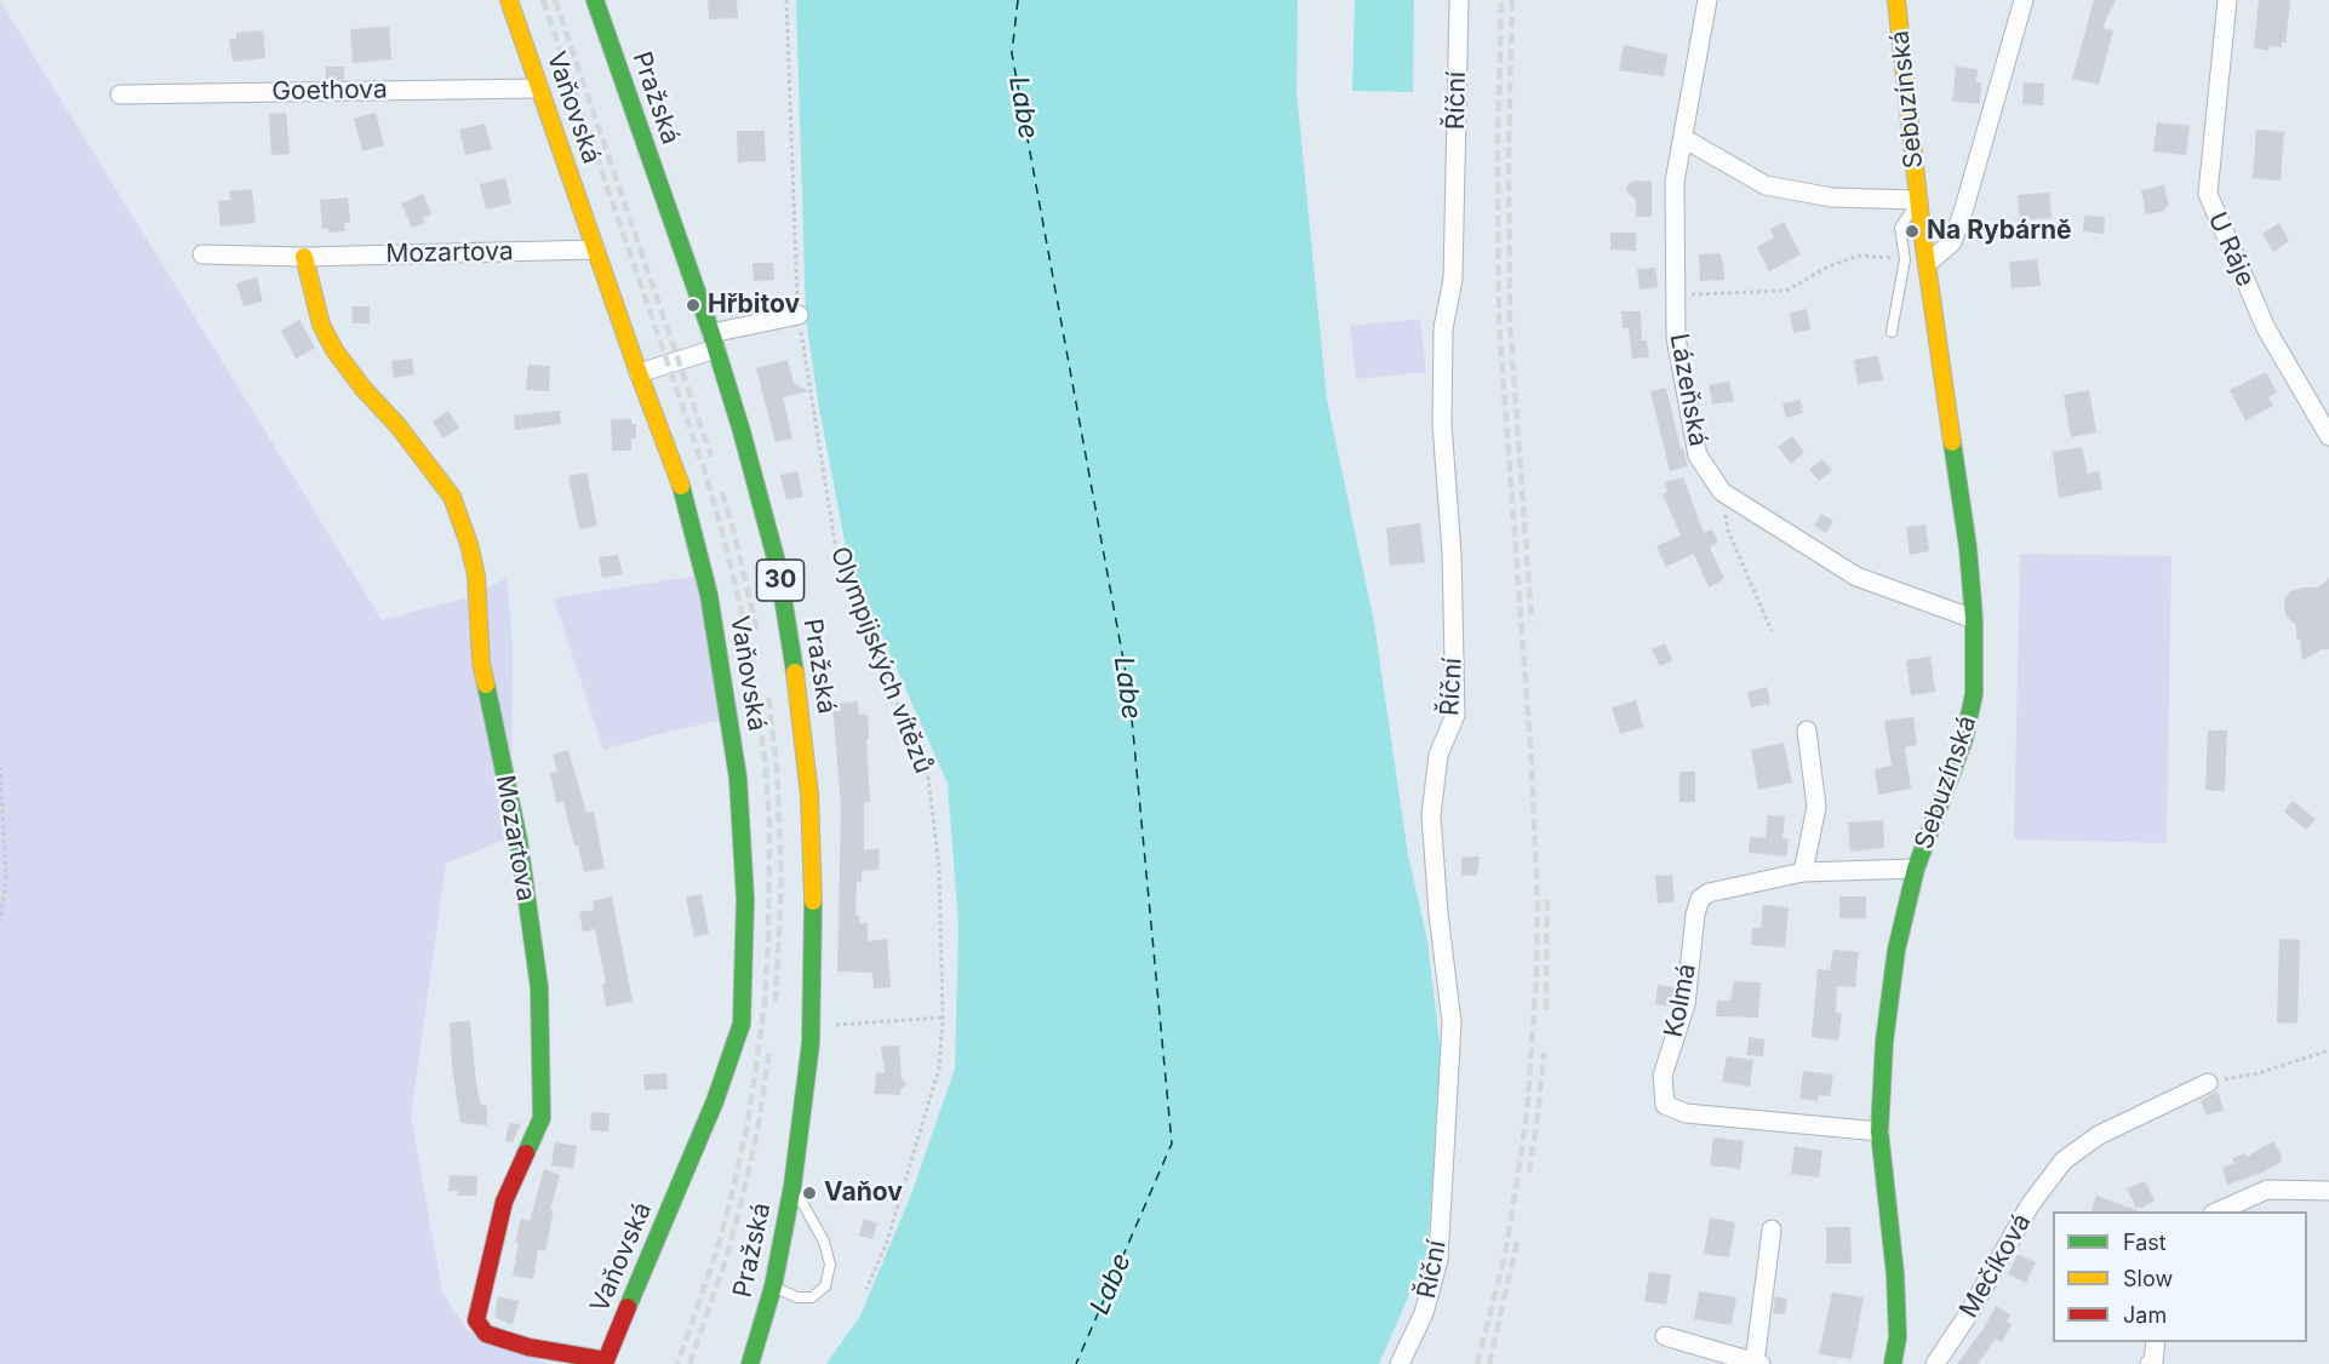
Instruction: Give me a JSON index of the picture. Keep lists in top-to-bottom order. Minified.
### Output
{"streets":{"main road":["Pražská","Sebuzínská","Vaňovská","Mozartova","30"],"street":["Goethova","Říční","U Ráje","Lázeňská","Kolmá","Mečíková"],"path":["Olympijských vítězů"]},"crossings":[["Goethova","Vaňovská"],["Sebuzínská","Lázeňská"],["Sebuzínská","Kolmá"],["Vaňovská","Mozartova"]],"water":["Labe"],"places":["Na Rybárně","Hřbitov","Vaňov"],"legend":["Fast","Slow","Jam"]}
